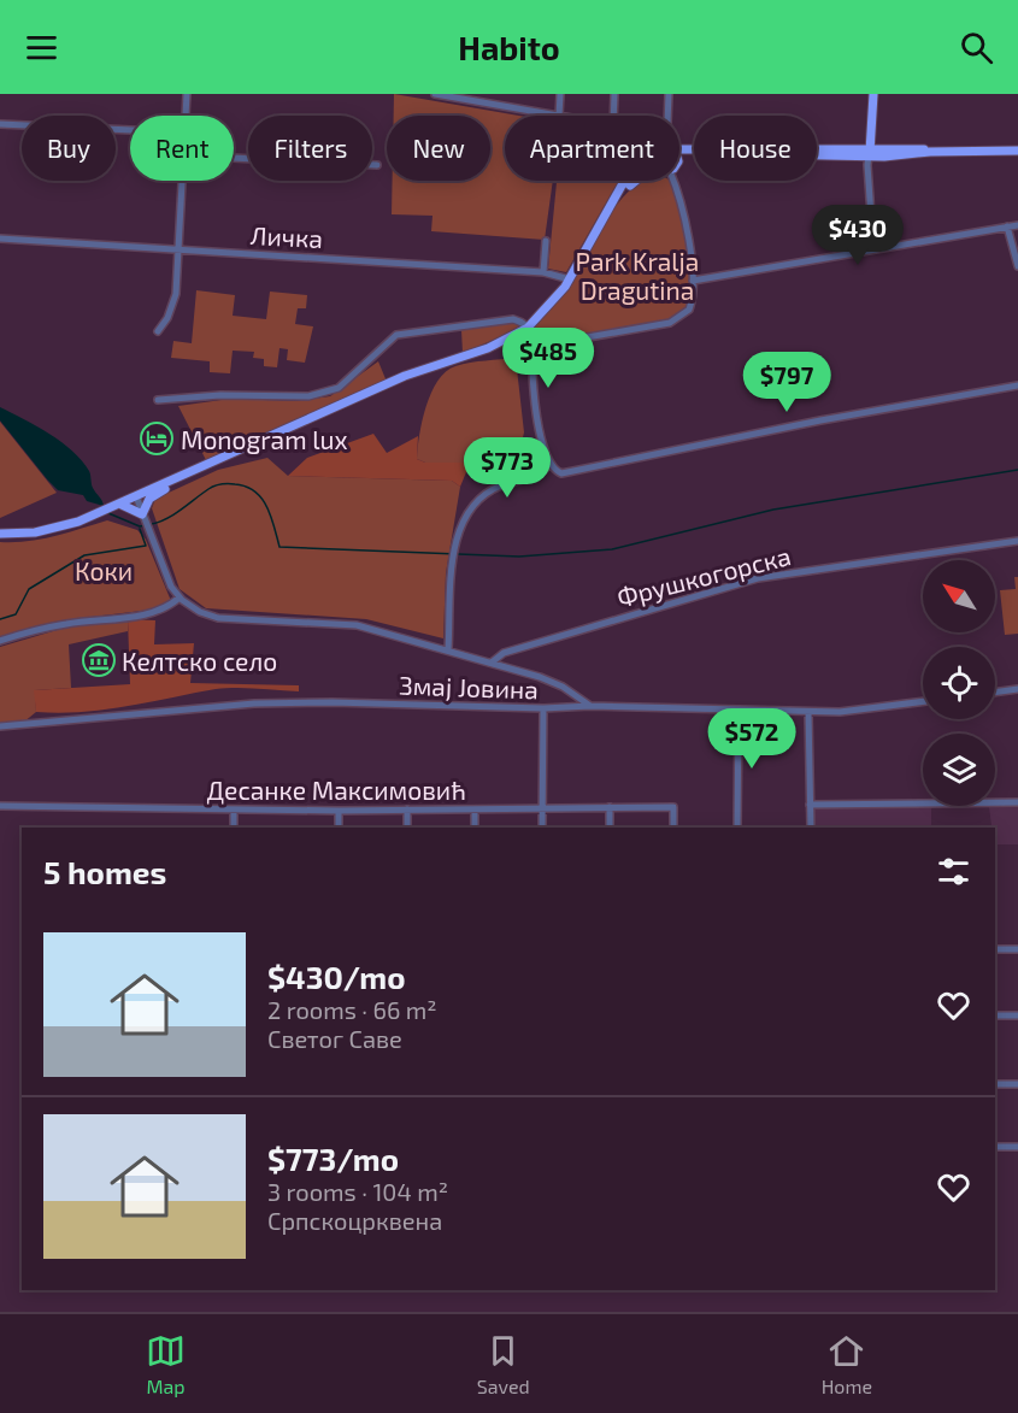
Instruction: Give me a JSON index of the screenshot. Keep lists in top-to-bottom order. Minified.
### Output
{"streets":{"street":["Личка","Фрушкогорска","Змај Јовина","Десанке Максимовић"]},"parks":["Park Kralja Dragutina","Коки"],"places":{"hotel":["Monogram lux"],"museum":["Келтско село"]},"north":"top left","page":{"header":"Habito","chip":["Buy","Rent","Filters","New","Apartment","House"],"price":["$430","$485","$797","$773","$572"],"heading":"5 homes","list":[{"name":"$430/mo","note":"2 rooms · 66 m² · Светог Саве"},{"name":"$773/mo","note":"3 rooms · 104 m² · Српскоцрквена"}],"tabs":["Map","Saved","Home"]}}
